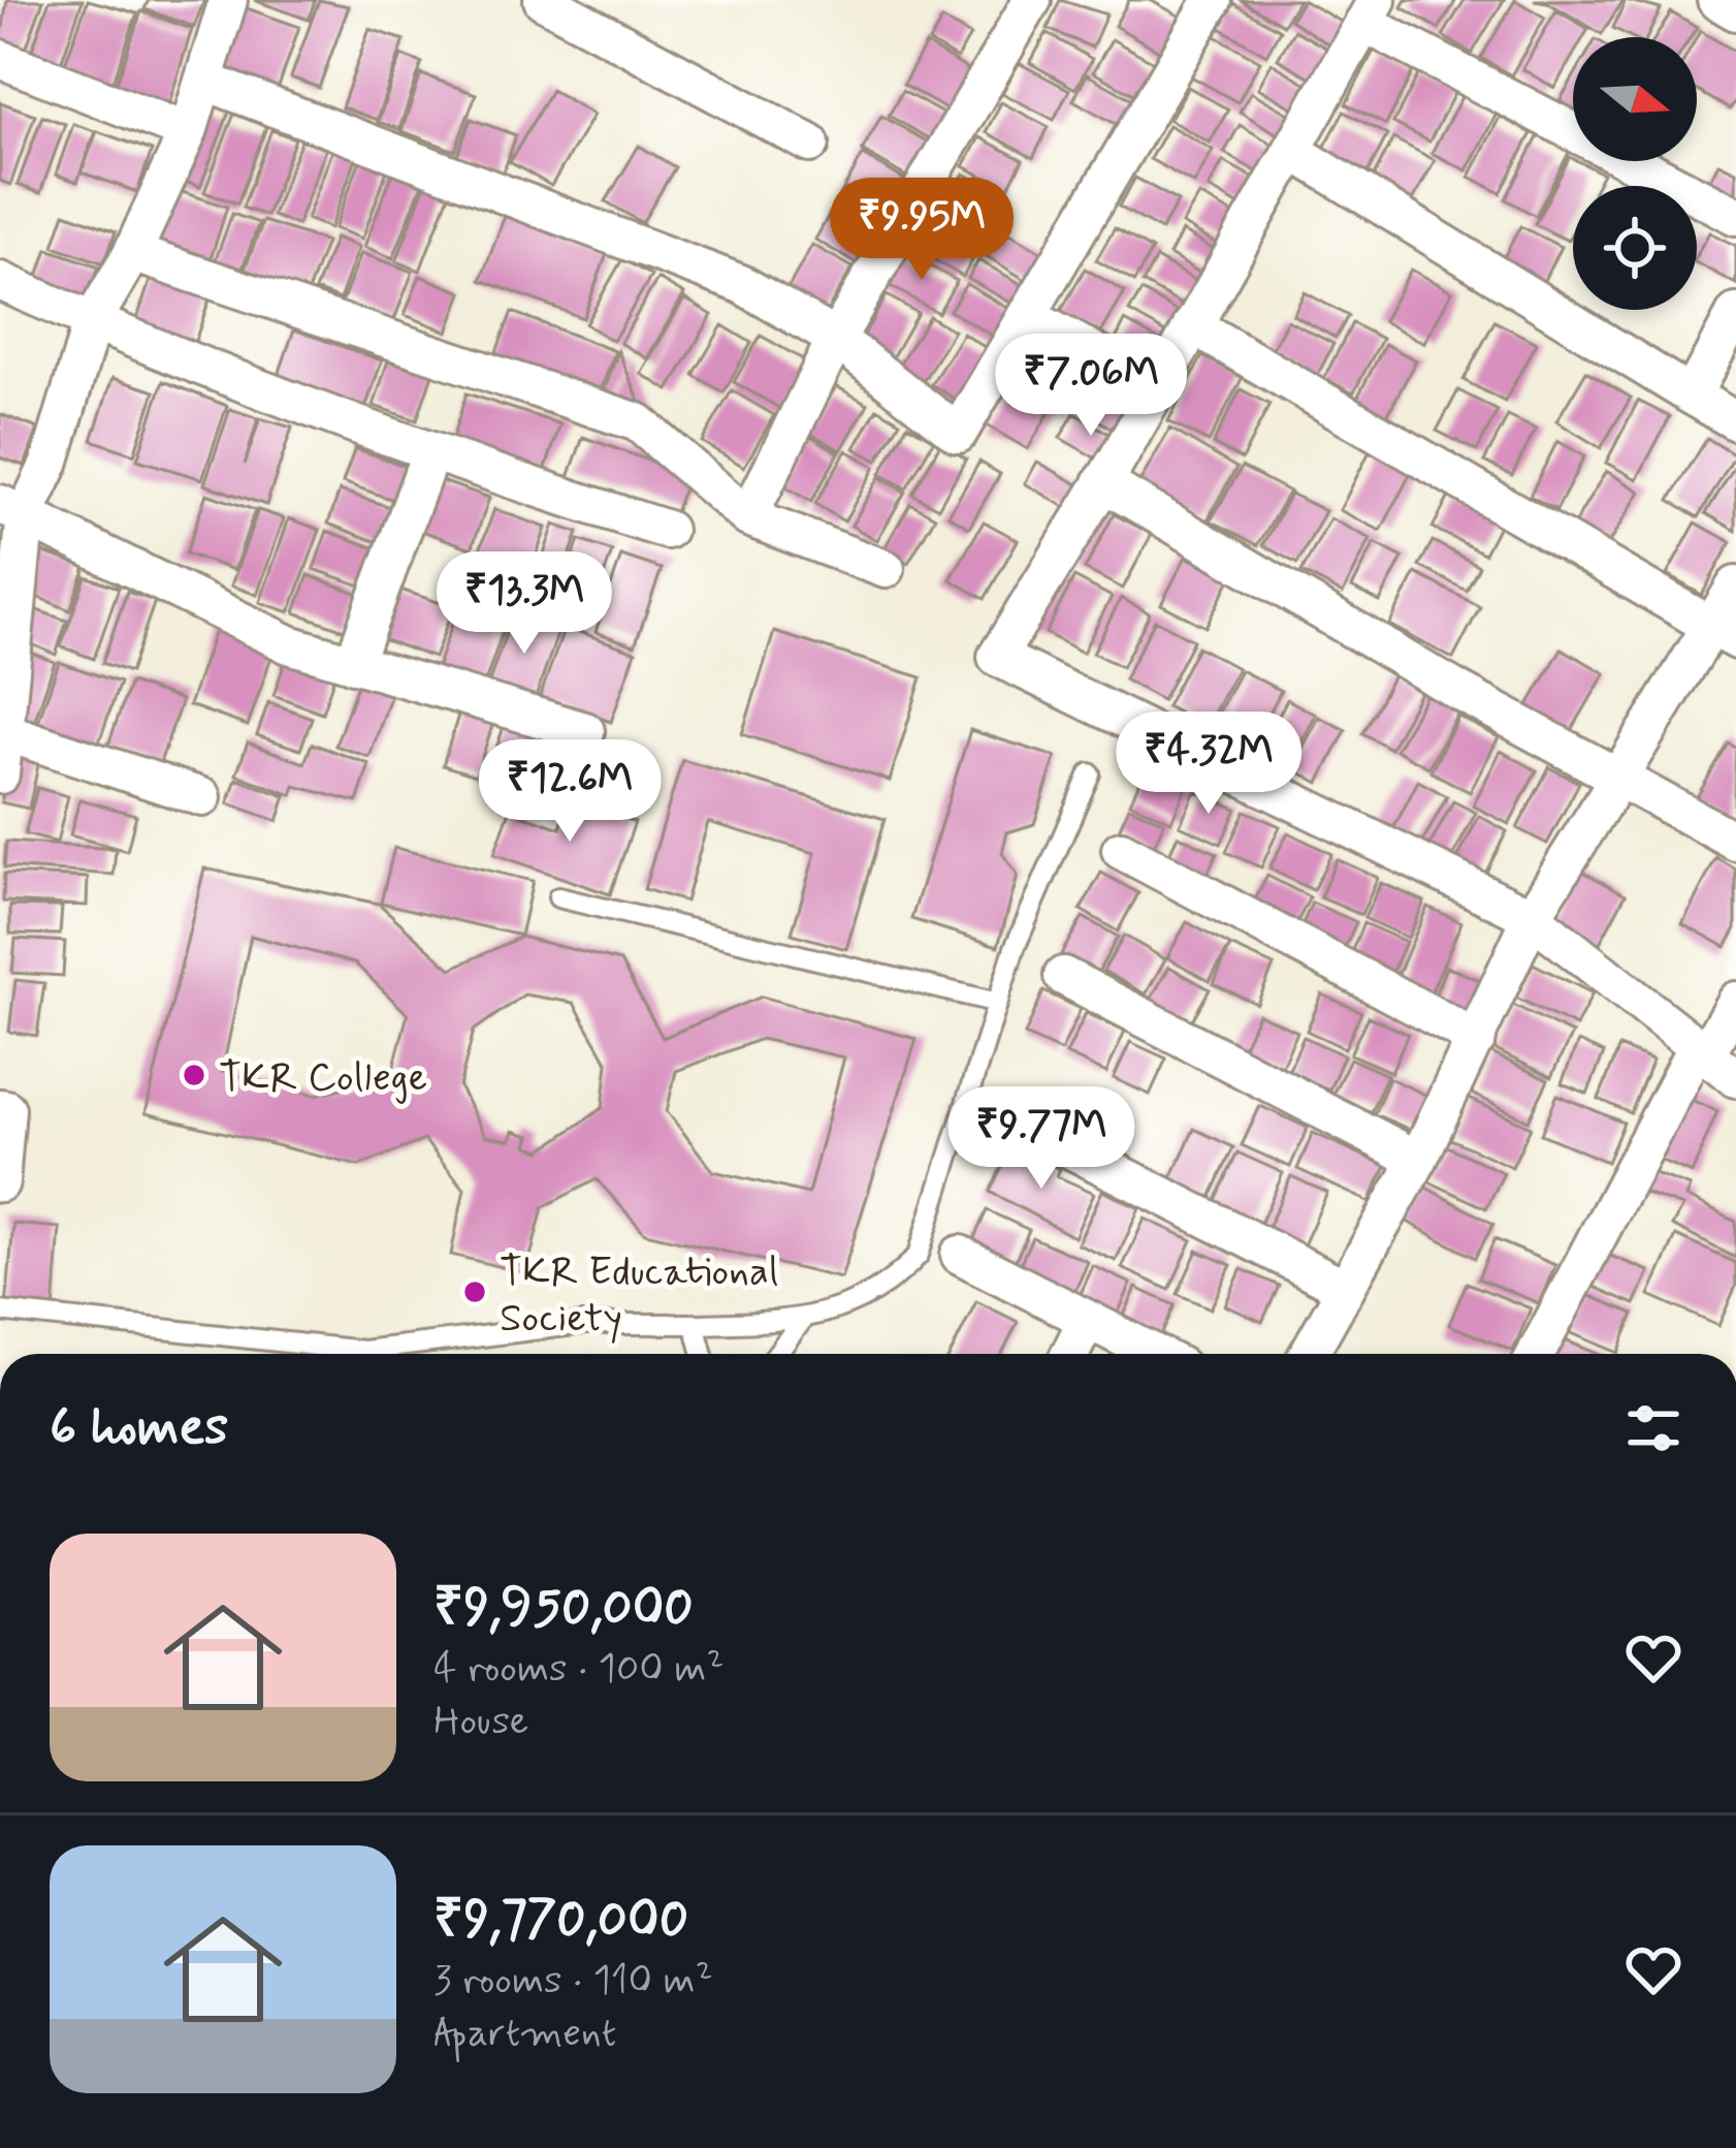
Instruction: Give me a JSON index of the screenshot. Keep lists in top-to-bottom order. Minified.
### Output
{"places":["TKR College","TKR Educational Society"],"north":"right","page":{"price":["₹9.95M","₹7.06M","₹13.3M","₹4.32M","₹12.6M","₹9.77M"],"heading":"6 homes","list":[{"name":"₹9,950,000","note":"4 rooms · 100 m² · House"},{"name":"₹9,770,000","note":"3 rooms · 110 m² · Apartment"}]}}
